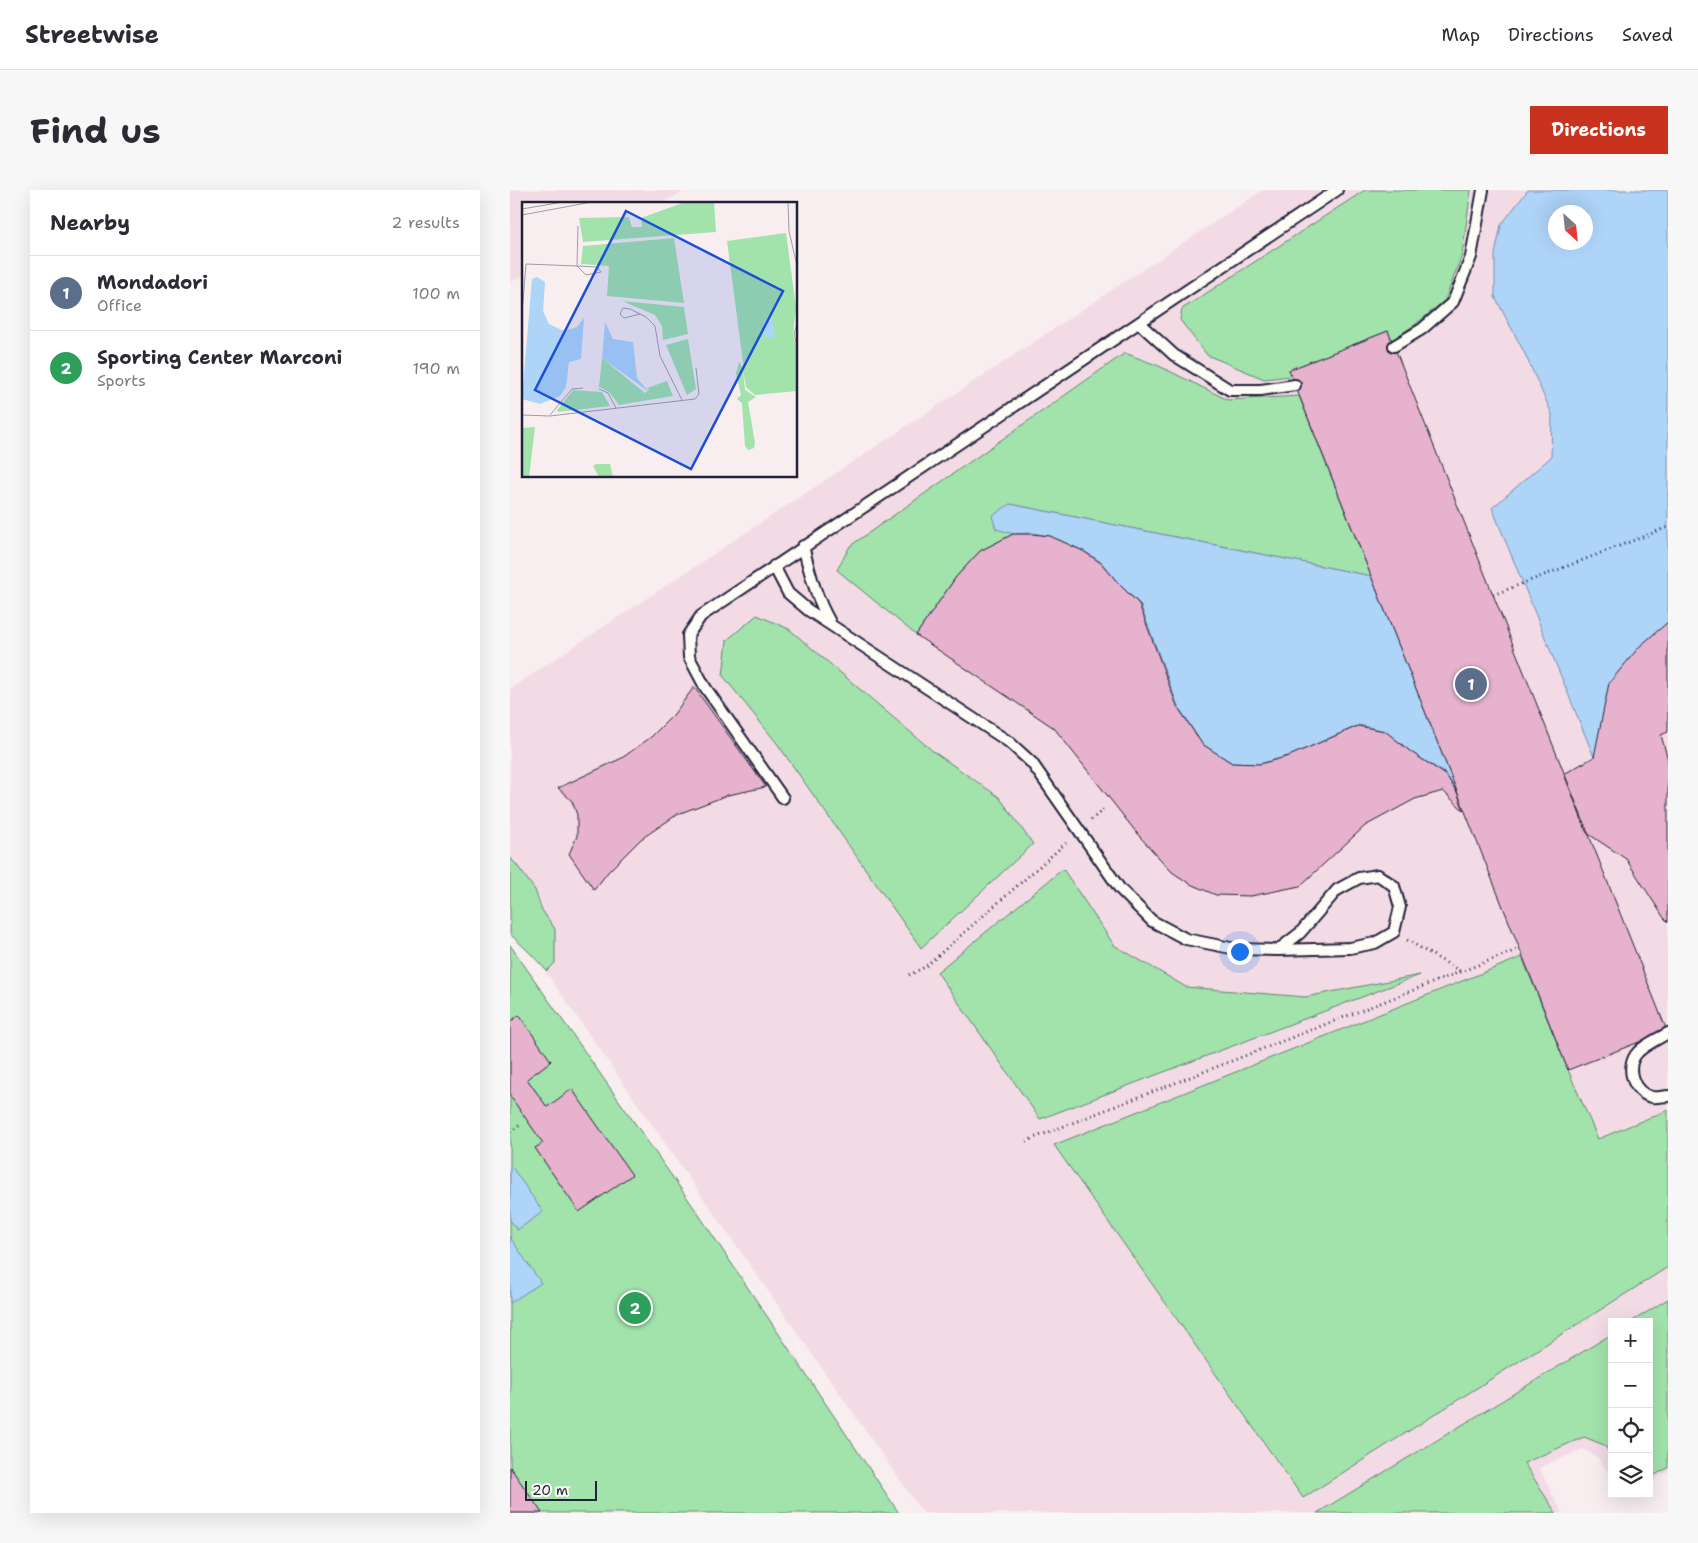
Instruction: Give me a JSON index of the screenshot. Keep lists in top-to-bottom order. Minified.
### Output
{"scale_bar":"20 m","north":"bottom right","page":{"header":"Streetwise","nav":["Map","Directions","Saved"],"buttons":"Directions","title":"Find us","heading":["Nearby","2 results"],"list":[{"mark":"1","name":"Mondadori","note":"Office","value":"100 m"},{"mark":"2","name":"Sporting Center Marconi","note":"Sports","value":"190 m"}],"pins":["1","2"],"map_buttons":["+","−"],"scale":"20 m"}}
